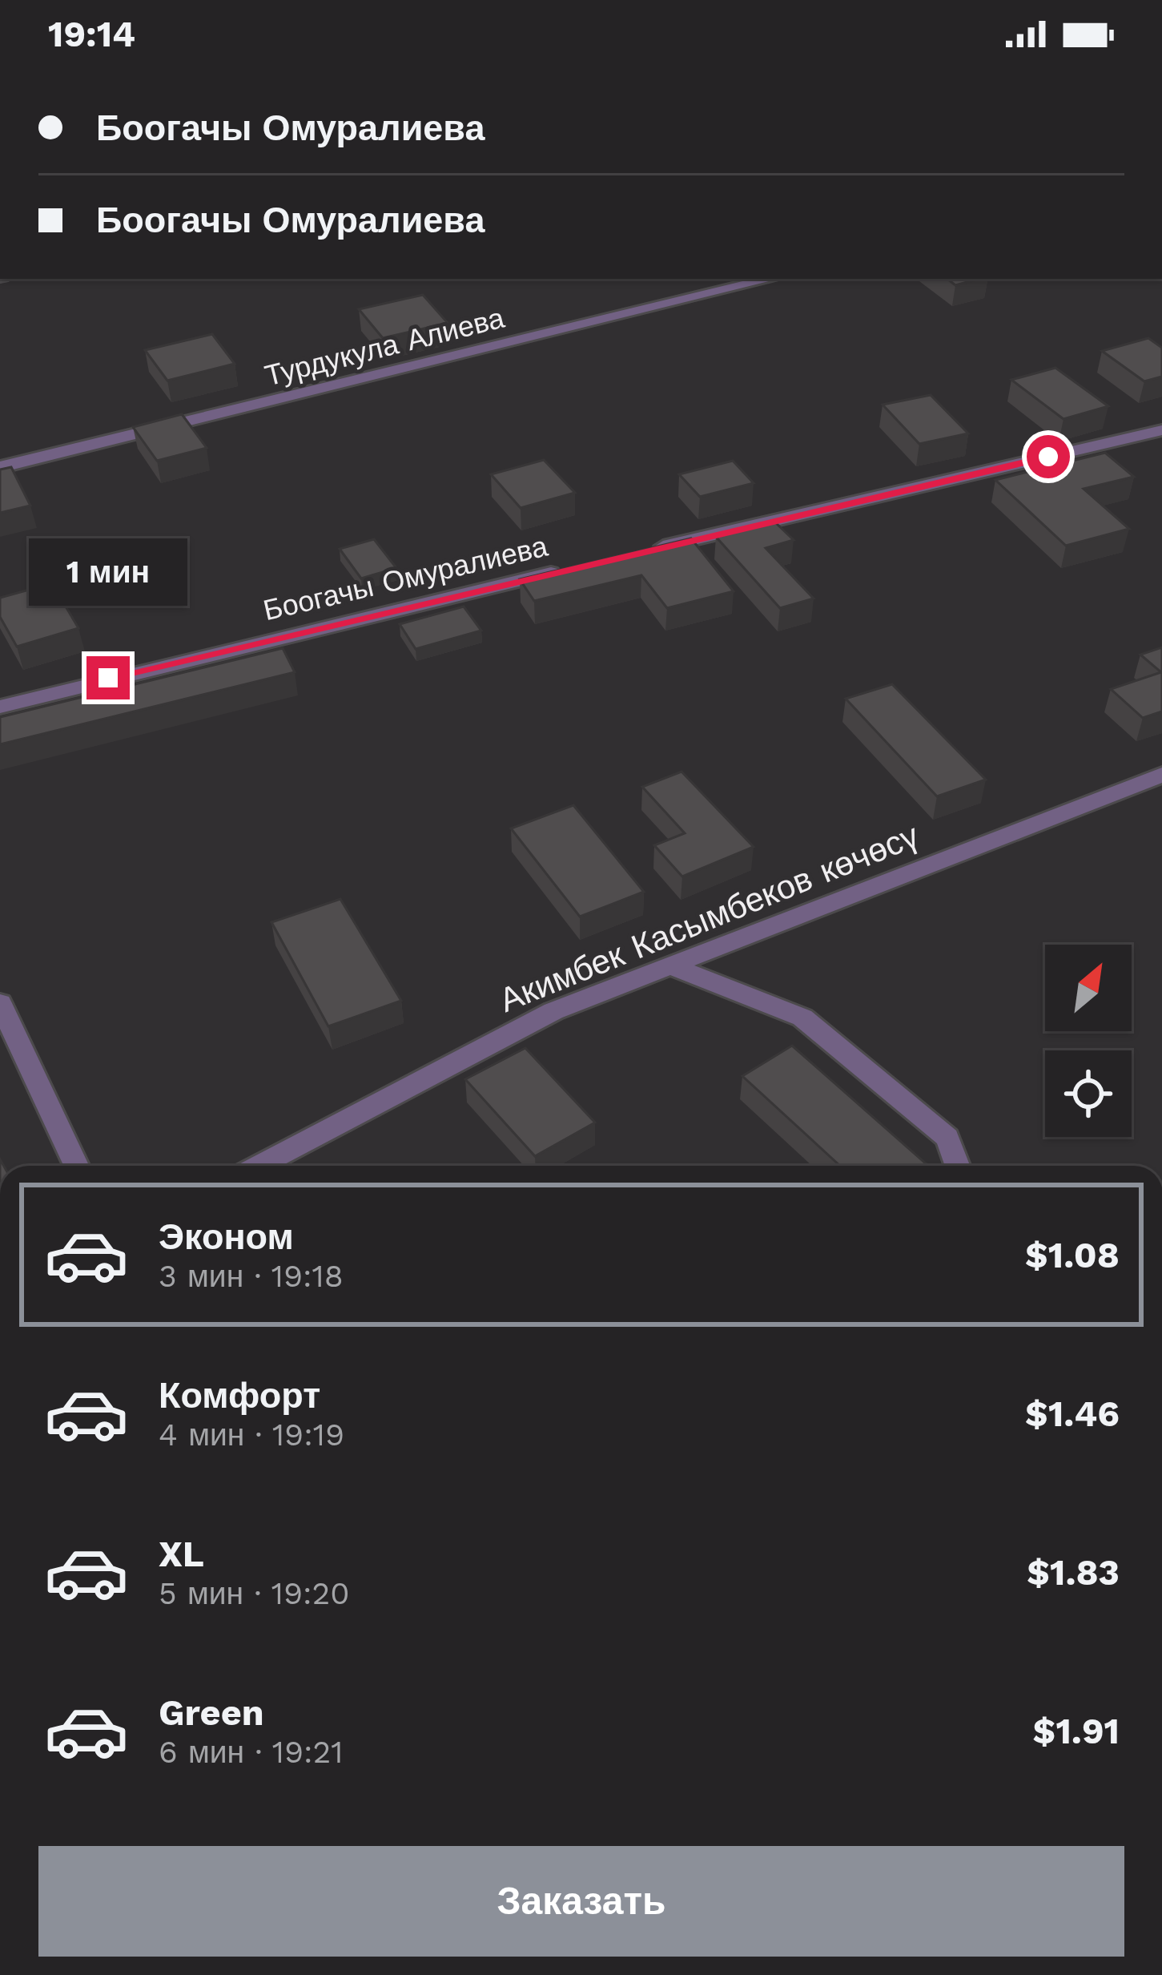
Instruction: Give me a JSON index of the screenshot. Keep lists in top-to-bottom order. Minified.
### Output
{"streets":{"street":["Турдукула Алиева","Боогачы Омуралиева","Акимбек Касымбеков көчөсү"]},"north":"top right","page":{"status":"19:14","banner":["Боогачы Омуралиева","Боогачы Омуралиева"],"bubble":"1 мин","list":[{"name":"Эконом","note":"3 мин · 19:18","value":"$1.08"},{"name":"Комфорт","note":"4 мин · 19:19","value":"$1.46"},{"name":"XL","note":"5 мин · 19:20","value":"$1.83"},{"name":"Green","note":"6 мин · 19:21","value":"$1.91"}],"buttons":"Заказать"}}
